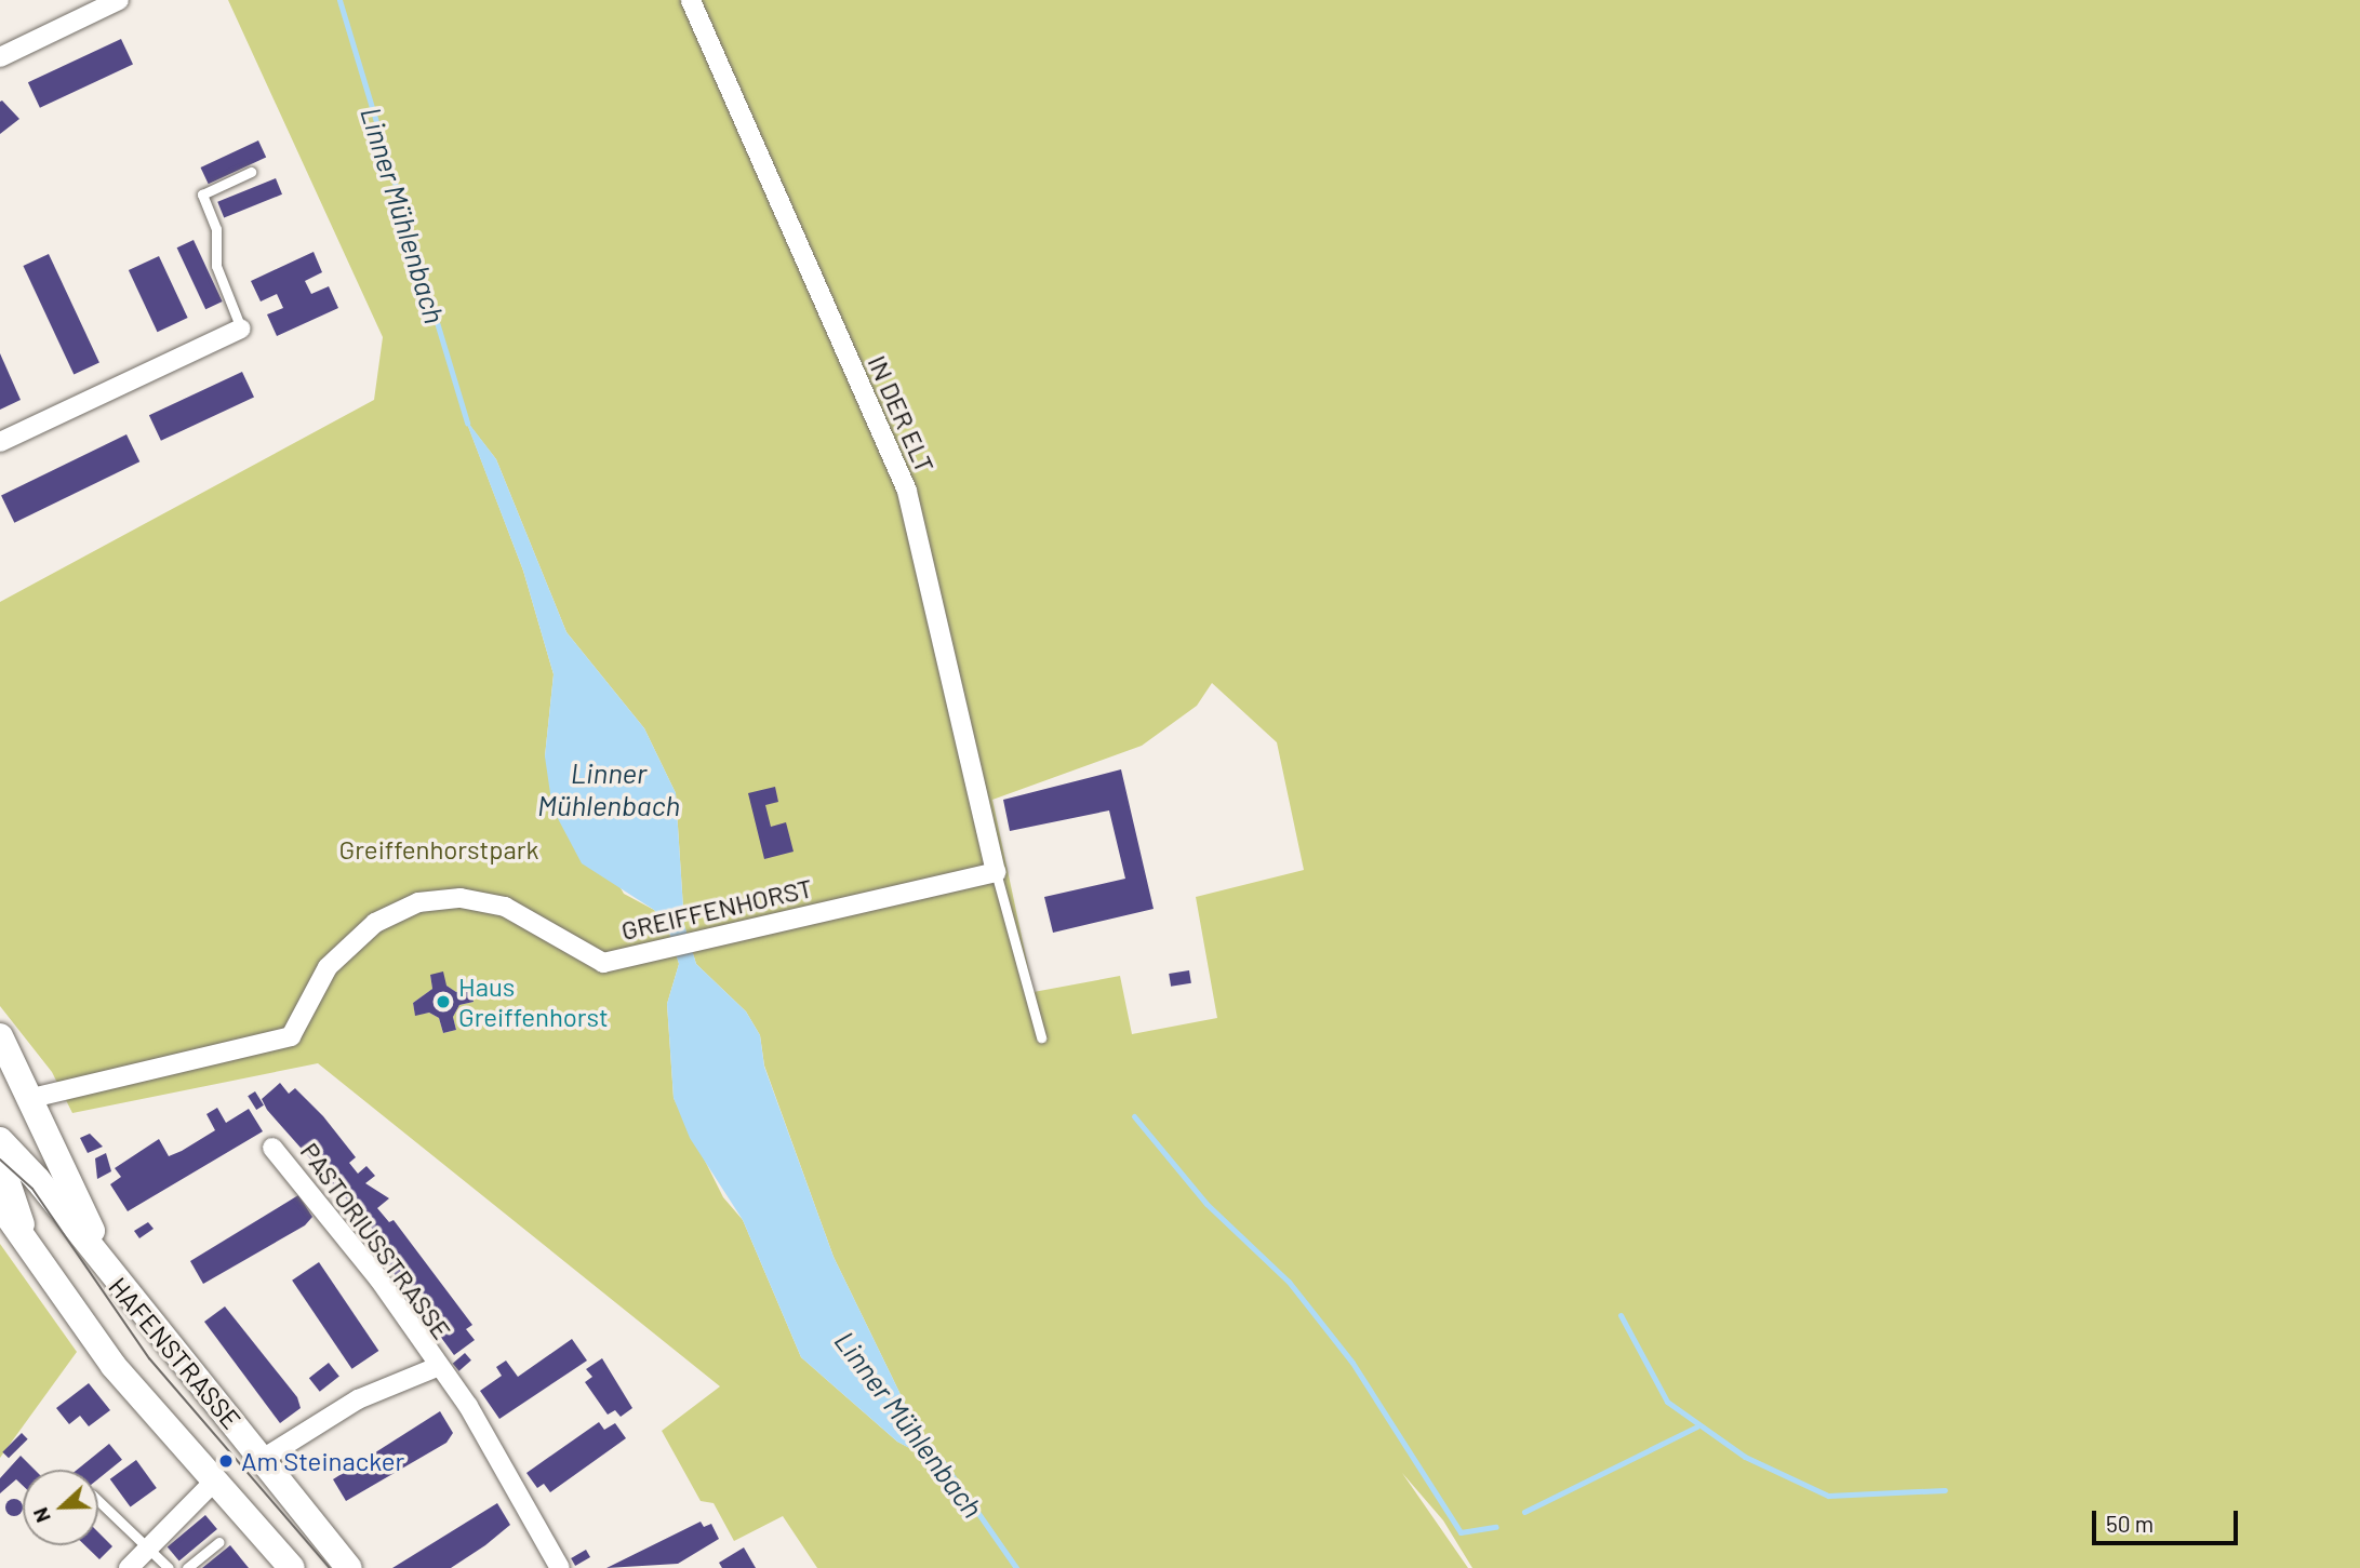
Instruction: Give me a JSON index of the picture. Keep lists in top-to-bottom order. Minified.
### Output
{"streets":{"main road":["HAFENSTRASSE"],"street":["IN DER ELT","GREIFFENHORST","PASTORIUSSTRASSE"]},"crossings":[["IN DER ELT","GREIFFENHORST"],["PASTORIUSSTRASSE","HAFENSTRASSE"]],"water":["Linner Mühlenbach"],"parks":["Greiffenhorstpark"],"places":["Haus Greiffenhorst","Am Steinacker"],"scale_bar":"50 m","north":"left"}
